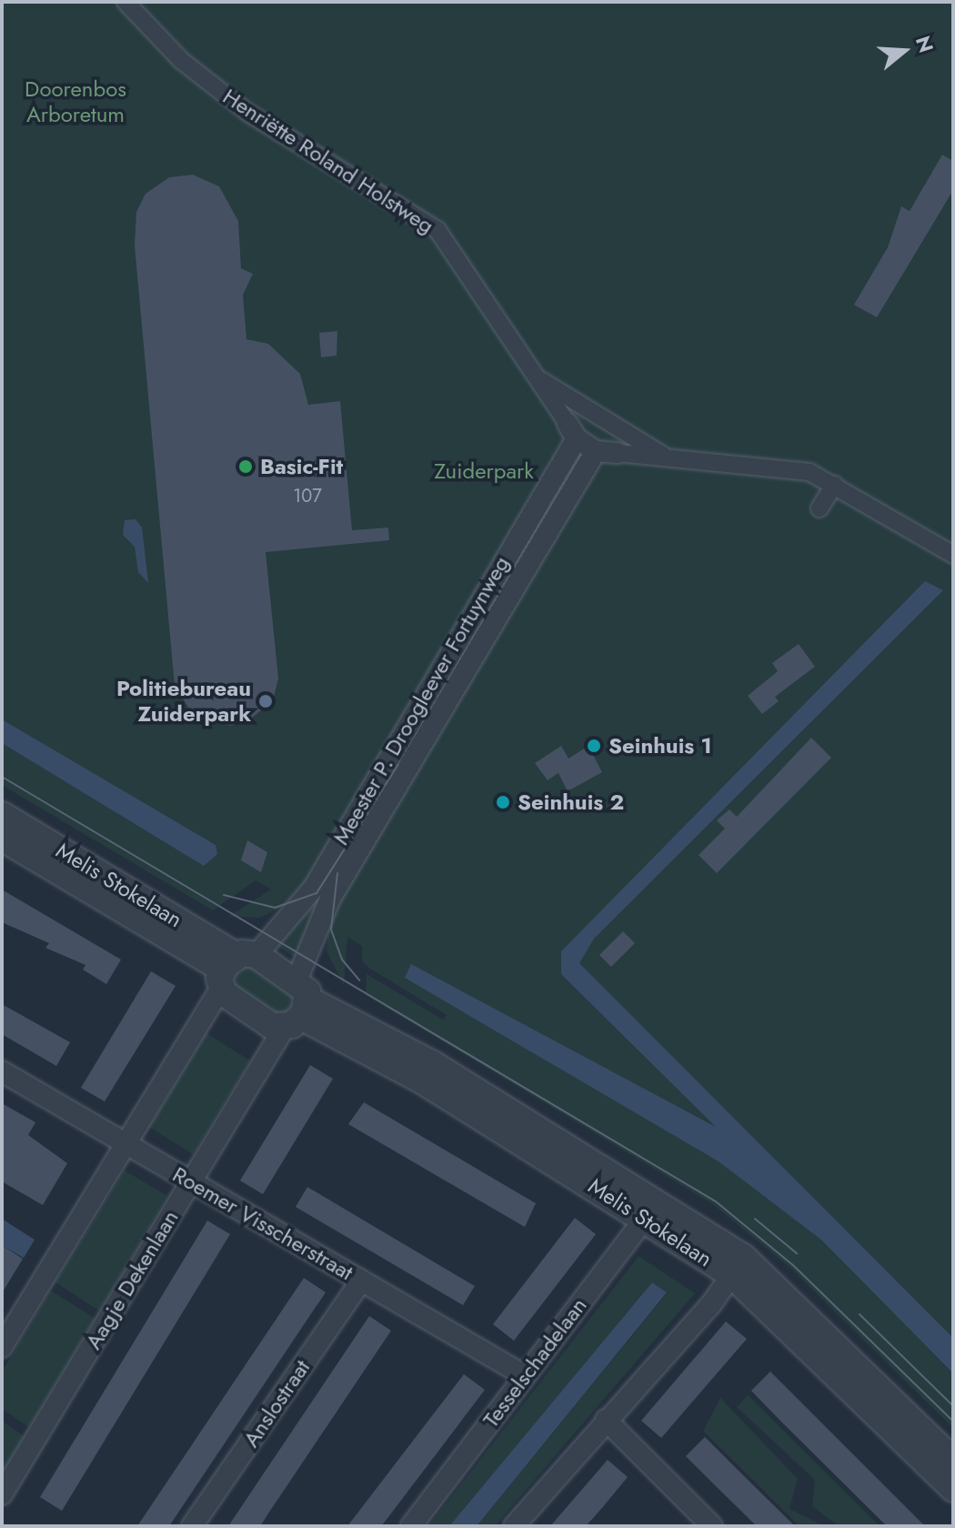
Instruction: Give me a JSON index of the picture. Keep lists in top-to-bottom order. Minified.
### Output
{"streets":{"street":["Henriëtte Roland Holstweg","Meester P. Droogleever Fortuynweg","Melis Stokelaan","Roemer Visscherstraat","Aagje Dekenlaan","Tesselschadelaan","Anslostraat"]},"crossings":[["Henriëtte Roland Holstweg","Meester P. Droogleever Fortuynweg"],["Meester P. Droogleever Fortuynweg","Melis Stokelaan"],["Meester P. Droogleever Fortuynweg","Aagje Dekenlaan"],["Melis Stokelaan","Aagje Dekenlaan"],["Melis Stokelaan","Tesselschadelaan"],["Roemer Visscherstraat","Aagje Dekenlaan"],["Roemer Visscherstraat","Tesselschadelaan"],["Roemer Visscherstraat","Anslostraat"]],"parks":["Doorenbos Arboretum","Zuiderpark"],"places":["Basic-Fit","Politiebureau Zuiderpark","Seinhuis 1","Seinhuis 2"],"house_numbers":["107"],"north":"right"}
